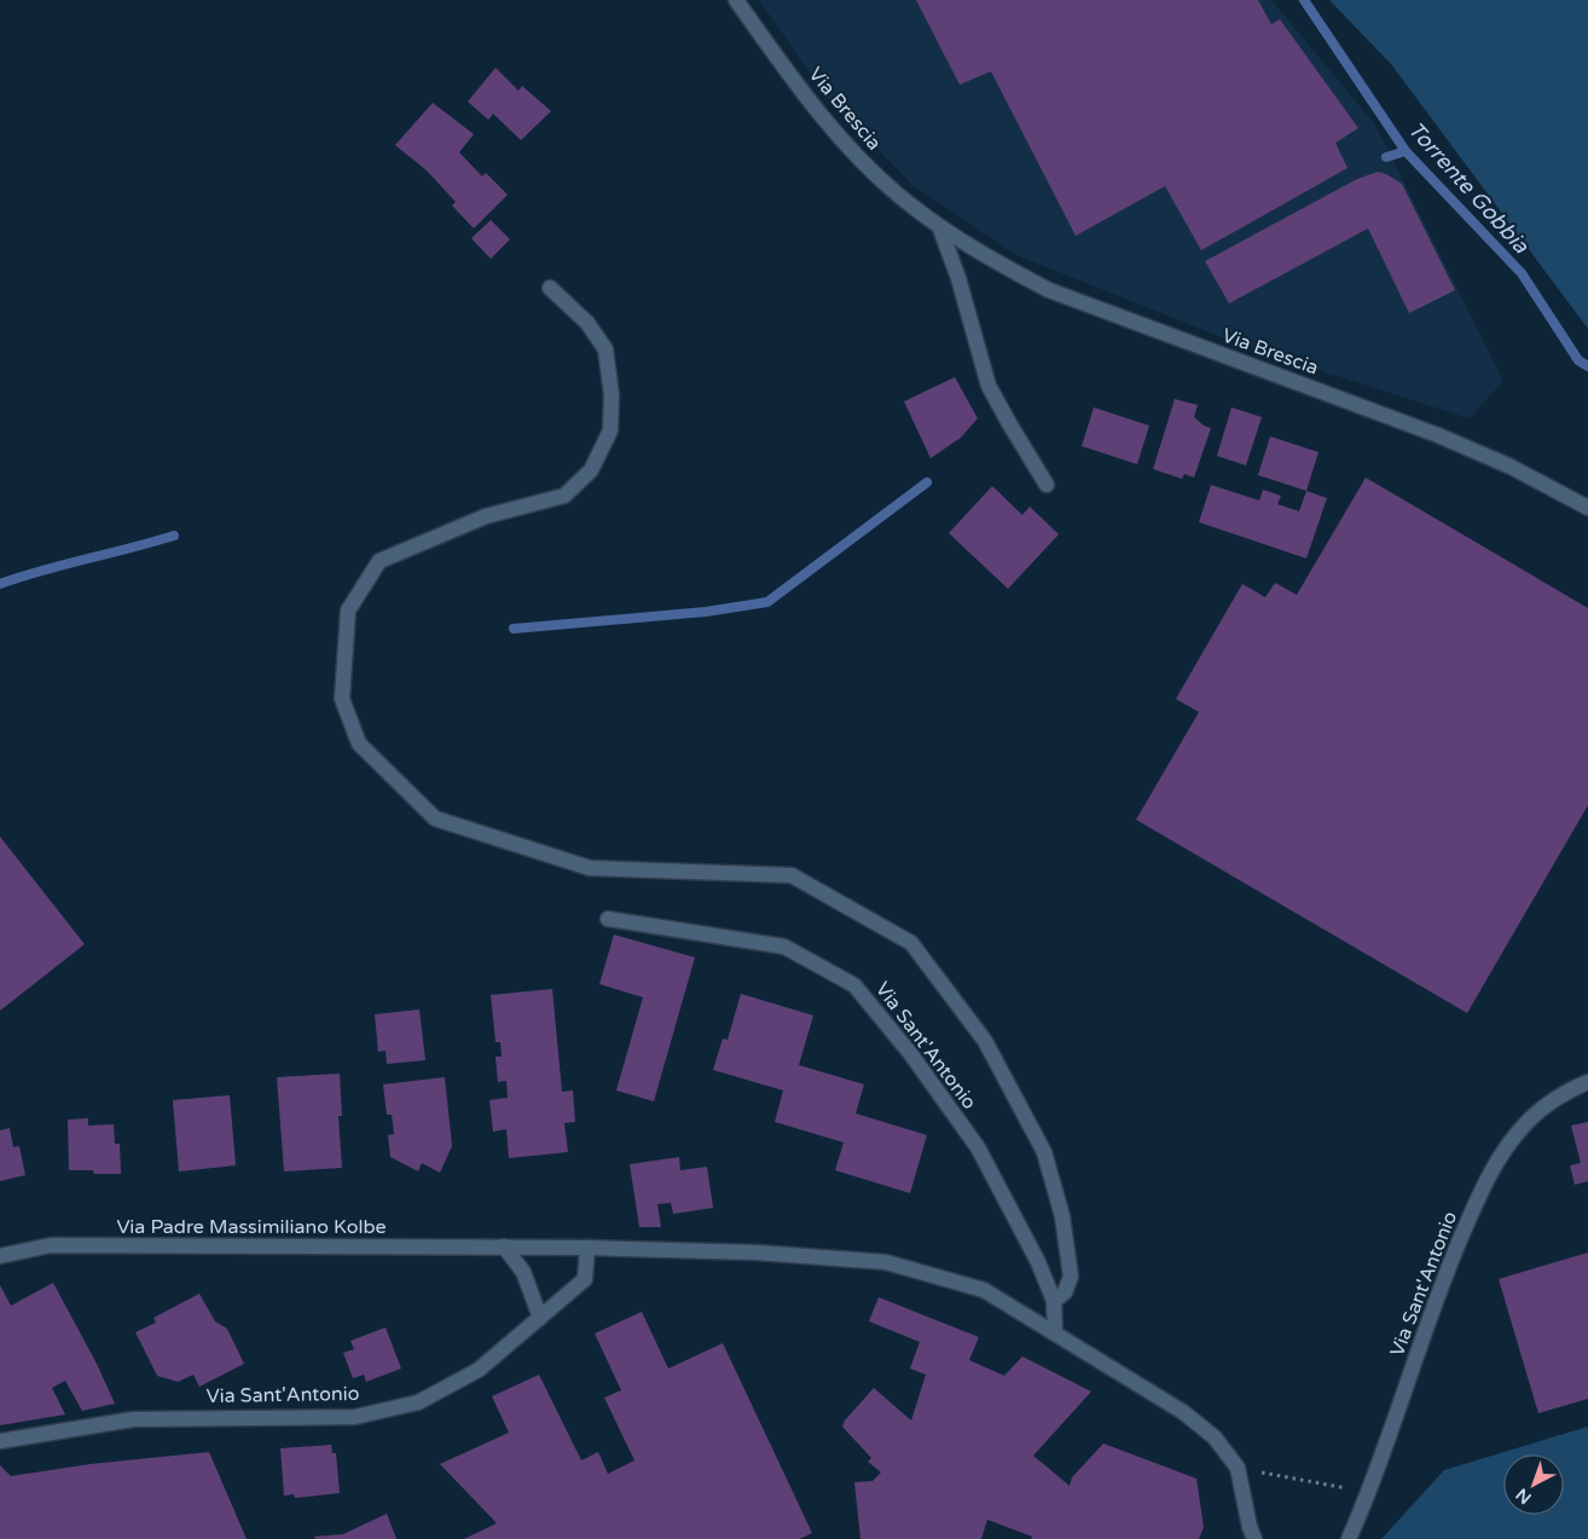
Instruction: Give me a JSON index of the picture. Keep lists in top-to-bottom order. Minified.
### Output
{"streets":{"street":["Via Brescia","Via Sant'Antonio","Via Padre Massimiliano Kolbe"]},"water":["Torrente Gobbia"],"north":"bottom left"}
